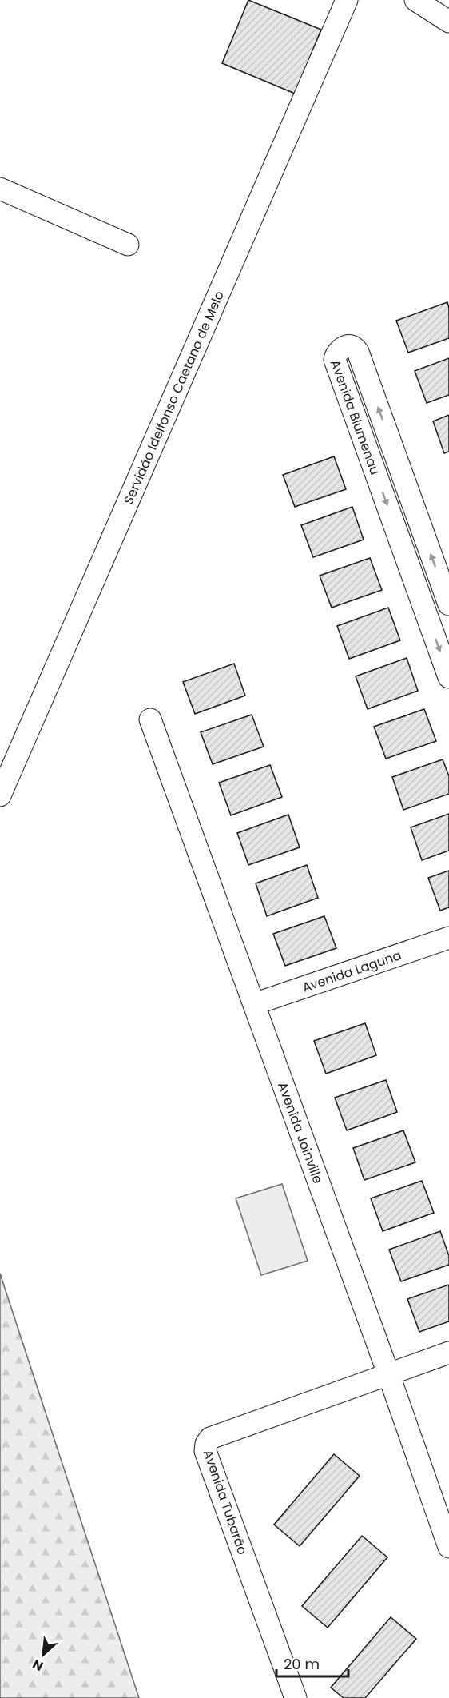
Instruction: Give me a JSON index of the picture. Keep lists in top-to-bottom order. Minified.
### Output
{"streets":{"street":["Servidão Idelfonso Caetano de Melo","Avenida Blumenau","Avenida Laguna","Avenida Joinville","Avenida Tubarão"]},"crossings":[["Avenida Laguna","Avenida Joinville"],["Avenida Joinville","Avenida Tubarão"]],"scale_bar":"20 m","north":"bottom left"}
